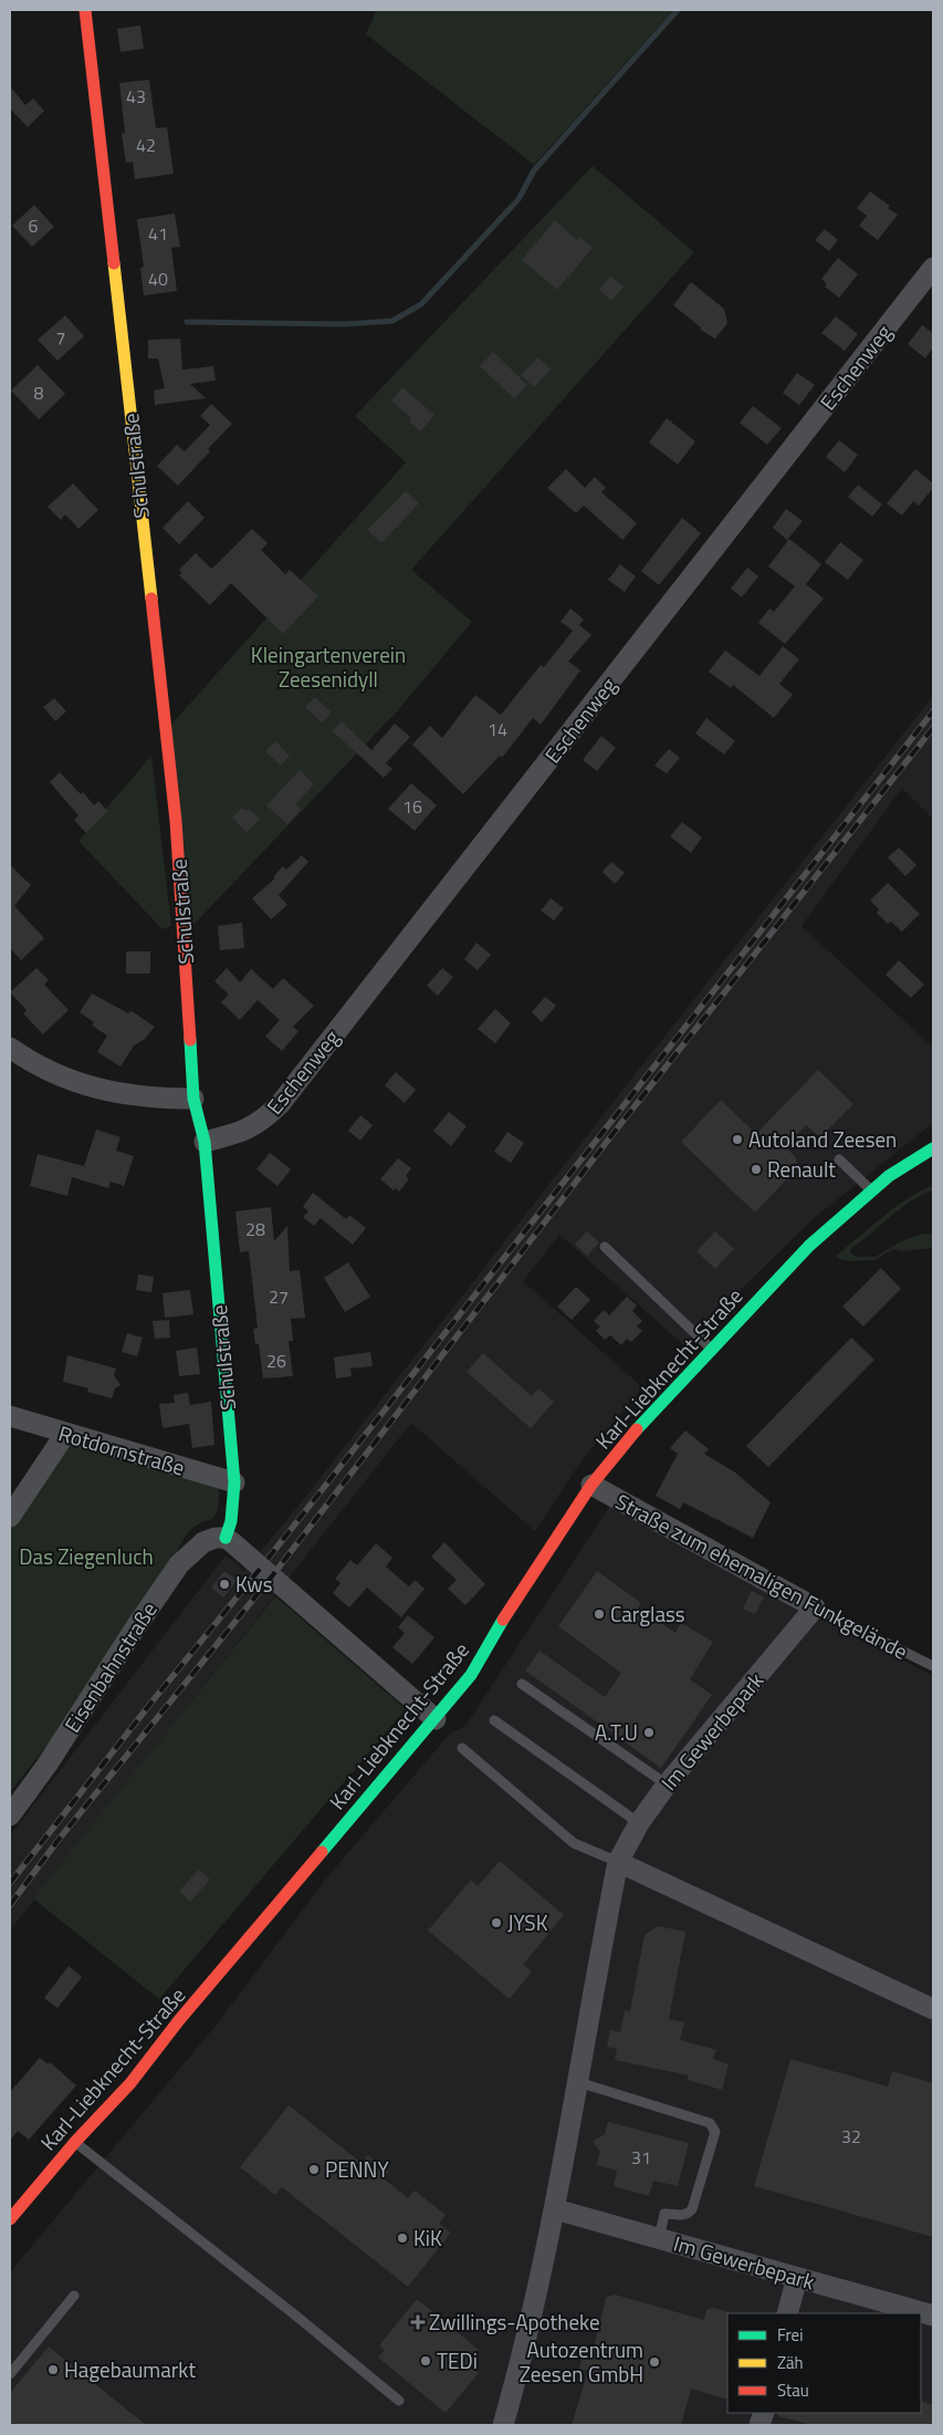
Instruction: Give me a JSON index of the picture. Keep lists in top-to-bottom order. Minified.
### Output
{"streets":{"street":["Eschenweg","Schulstraße","Karl-Liebknecht-Straße","Rotdornstraße","Straße zum ehemaligen Funkgelände","Eisenbahnstraße","Im Gewerbepark"]},"crossings":[["Eschenweg","Schulstraße"],["Schulstraße","Rotdornstraße"],["Schulstraße","Eisenbahnstraße"],["Karl-Liebknecht-Straße","Straße zum ehemaligen Funkgelände"],["Straße zum ehemaligen Funkgelände","Im Gewerbepark"]],"parks":["Kleingartenverein Zeesenidyll","Das Ziegenluch"],"places":{"other":["Autoland Zeesen","Renault","Kws","Carglass","A.T.U","JYSK","PENNY","KiK","TEDi","Autozentrum Zeesen GmbH","Hagebaumarkt"],"health":["Zwillings-Apotheke"]},"house_numbers":["43","42","6","41","40","7","8","14","16","28","27","26","32","31"],"legend":["Frei","Zäh","Stau"]}
